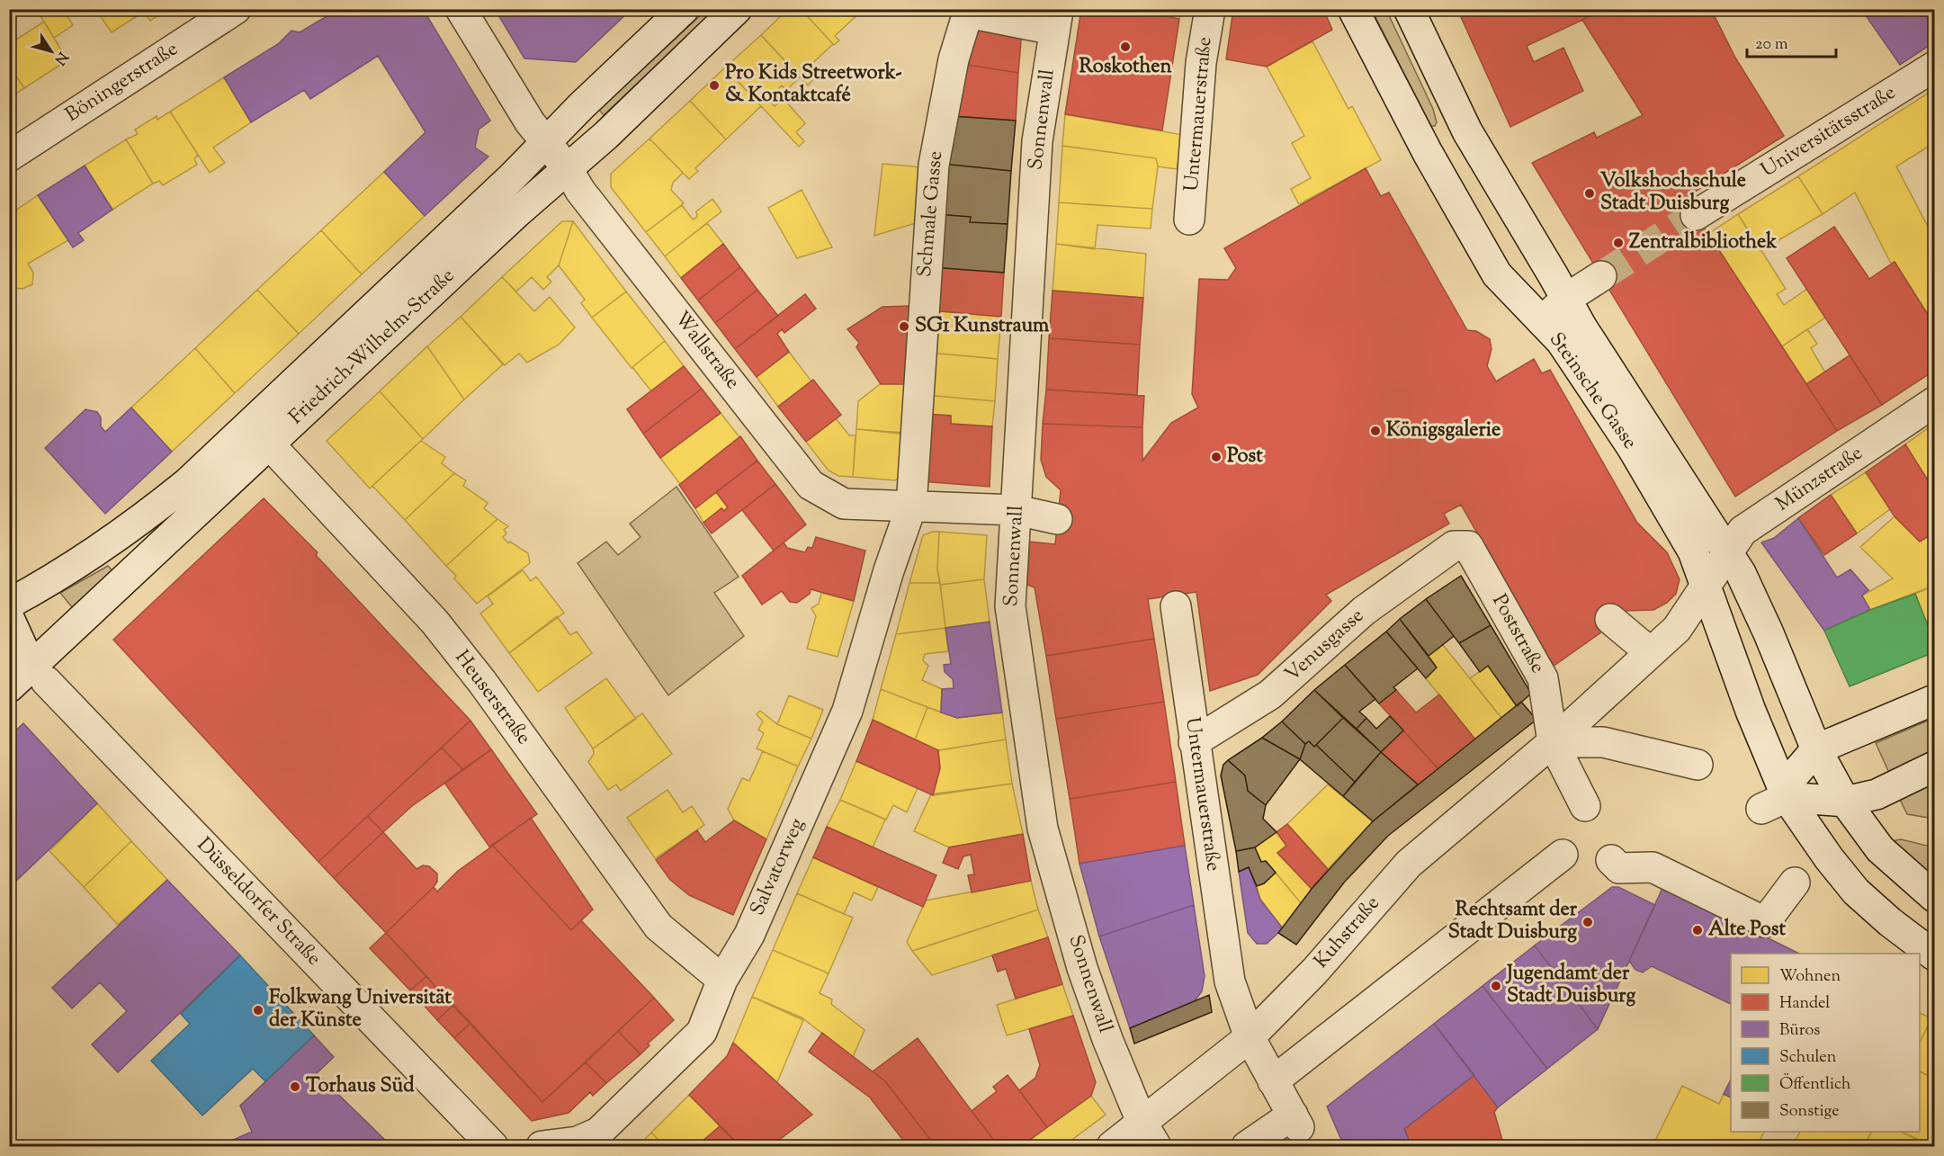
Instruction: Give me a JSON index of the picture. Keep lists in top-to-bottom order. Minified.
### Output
{"streets":{"street":["Böningerstraße","Untermauerstraße","Sonnenwall","Universitätsstraße","Schmale Gasse","Friedrich-Wilhelm-Straße","Wallstraße","Steinsche Gasse","Münzstraße","Poststraße","Venusgasse","Heuserstraße","Salvatorweg","Düsseldorfer Straße","Kuhstraße"]},"crossings":[["Untermauerstraße","Venusgasse"],["Untermauerstraße","Kuhstraße"],["Sonnenwall","Schmale Gasse"],["Sonnenwall","Wallstraße"],["Sonnenwall","Kuhstraße"],["Schmale Gasse","Wallstraße"],["Schmale Gasse","Salvatorweg"],["Friedrich-Wilhelm-Straße","Wallstraße"],["Friedrich-Wilhelm-Straße","Heuserstraße"],["Friedrich-Wilhelm-Straße","Düsseldorfer Straße"],["Wallstraße","Salvatorweg"],["Steinsche Gasse","Münzstraße"],["Steinsche Gasse","Kuhstraße"],["Münzstraße","Kuhstraße"],["Poststraße","Venusgasse"],["Poststraße","Kuhstraße"],["Heuserstraße","Salvatorweg"]],"places":["Roskothen","Pro Kids Streetwork- & Kontaktcafé","Volkshochschule Stadt Duisburg","Zentralbibliothek","SG1 Kunstraum","Königsgalerie","Post","Rechtsamt der Stadt Duisburg","Alte Post","Jugendamt der Stadt Duisburg","Folkwang Universität der Künste","Torhaus Süd"],"legend":["Wohnen","Handel","Büros","Schulen","Öffentlich","Sonstige"],"scale_bar":"20 m","north":"bottom right"}
